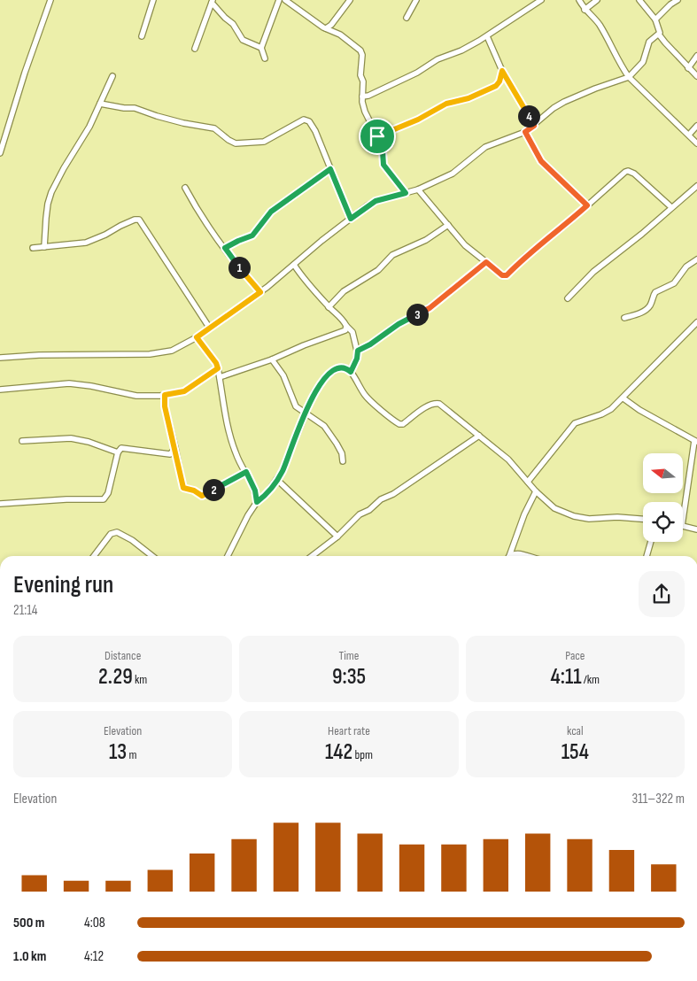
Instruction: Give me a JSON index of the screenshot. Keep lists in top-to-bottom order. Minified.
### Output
{"north":"left","page":{"pins":["4","1","3","2"],"heading":["Evening run","21:14"],"stats":[["Distance","2.29 km"],["Time","9:35"],["Pace","4:11 /km"],["Elevation","13 m"],["Heart rate","142 bpm"],["kcal","154"]],"chart":["Elevation","311–322 m"],"list":[{"name":"500 m","note":"4:08"},{"name":"1.0 km","note":"4:12"}]}}
